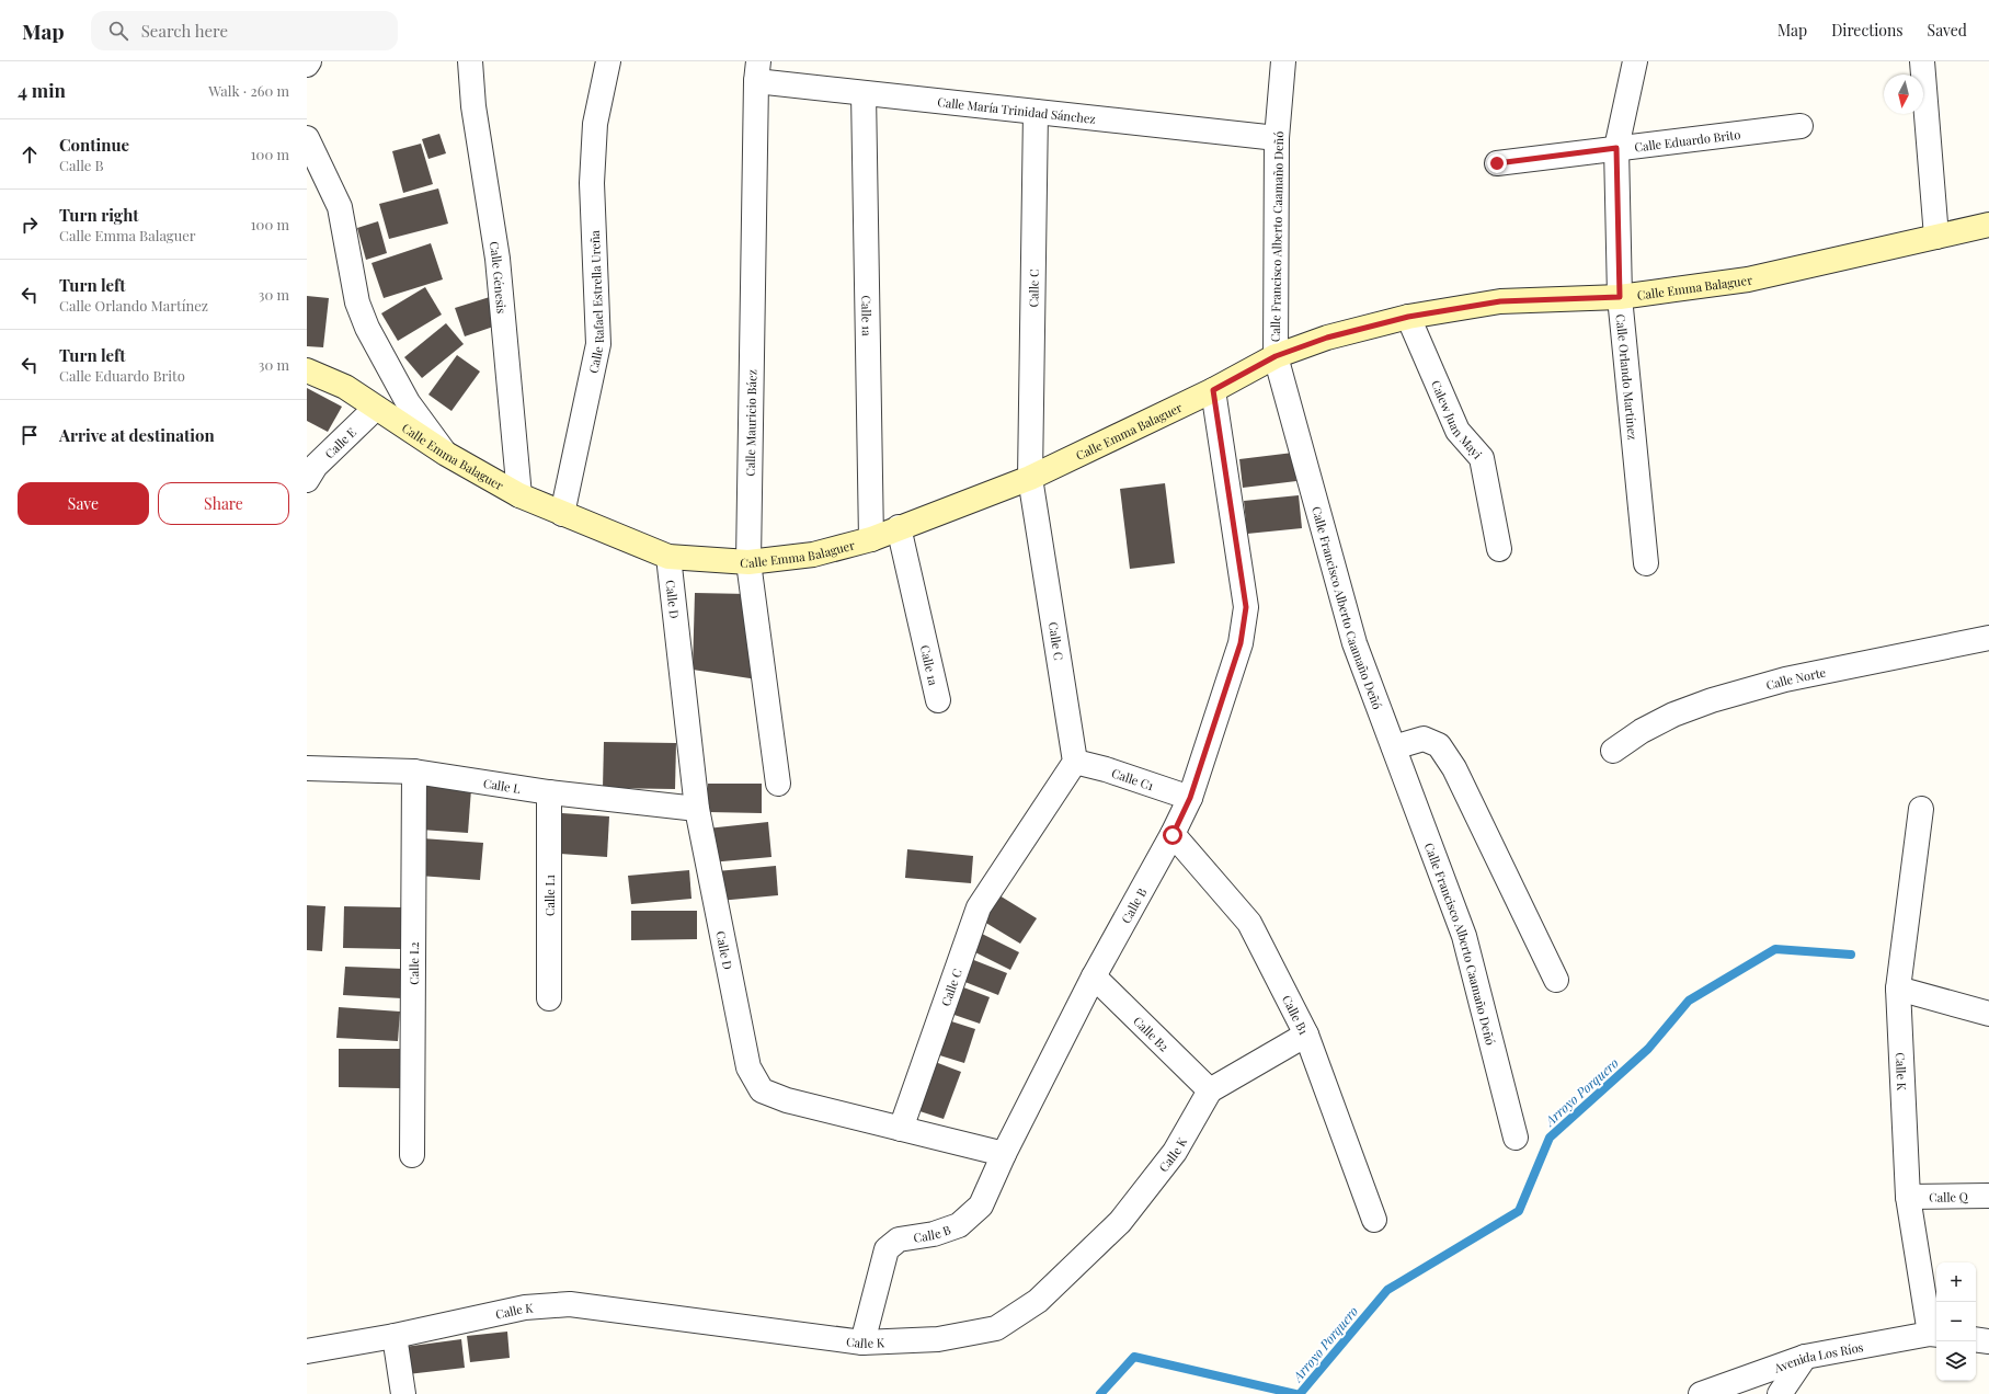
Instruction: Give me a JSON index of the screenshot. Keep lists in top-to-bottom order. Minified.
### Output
{"streets":{"street":["Calle María Trinidad Sánchez","Calle Eduardo Brito","Calle Francisco Alberto Caamaño Deñó","Calle Génesis","Calle Emma Balaguer","Calle C","Calle Rafael Estrella Ureña","Calle 1a","Calle Orlando Martínez","Calew Juan Mayi","Calle Mauricio Báez","Calle E","Calle D","Calle Norte","Calle C1","Calle L","Calle L1","Calle B","Calle L2","Calle B1","Calle B2","Calle K","Calle Q","Avenida Los Ríos"]},"crossings":[["Calle María Trinidad Sánchez","Calle Francisco Alberto Caamaño Deñó"],["Calle María Trinidad Sánchez","Calle C"],["Calle María Trinidad Sánchez","Calle 1a"],["Calle María Trinidad Sánchez","Calle Mauricio Báez"],["Calle Eduardo Brito","Calle Orlando Martínez"],["Calle Francisco Alberto Caamaño Deñó","Calle Emma Balaguer"],["Calle Génesis","Calle Emma Balaguer"],["Calle Emma Balaguer","Calle C"],["Calle Emma Balaguer","Calle Rafael Estrella Ureña"],["Calle Emma Balaguer","Calle 1a"],["Calle Emma Balaguer","Calle Orlando Martínez"],["Calle Emma Balaguer","Calew Juan Mayi"],["Calle Emma Balaguer","Calle Mauricio Báez"],["Calle Emma Balaguer","Calle E"],["Calle Emma Balaguer","Calle D"],["Calle Emma Balaguer","Calle B"],["Calle C","Calle D"],["Calle C","Calle C1"],["Calle D","Calle L"],["Calle D","Calle B"],["Calle C1","Calle B"],["Calle L","Calle L1"],["Calle L","Calle L2"],["Calle B","Calle B1"],["Calle B","Calle B2"],["Calle B","Calle K"],["Calle B2","Calle K"],["Calle K","Calle Q"],["Calle K","Avenida Los Ríos"]],"water":["Arroyo Porquero"],"north":"bottom","page":{"header":"Map","search":"Search here","nav":["Map","Directions","Saved"],"heading":["4 min","Walk · 260 m"],"list":[["Continue","Calle B","100 m"],["Turn right","Calle Emma Balaguer","100 m"],["Turn left","Calle Orlando Martínez","30 m"],["Turn left","Calle Eduardo Brito","30 m"],"Arrive at destination"],"buttons":["Save","Share"],"map_buttons":["+","−"]}}
